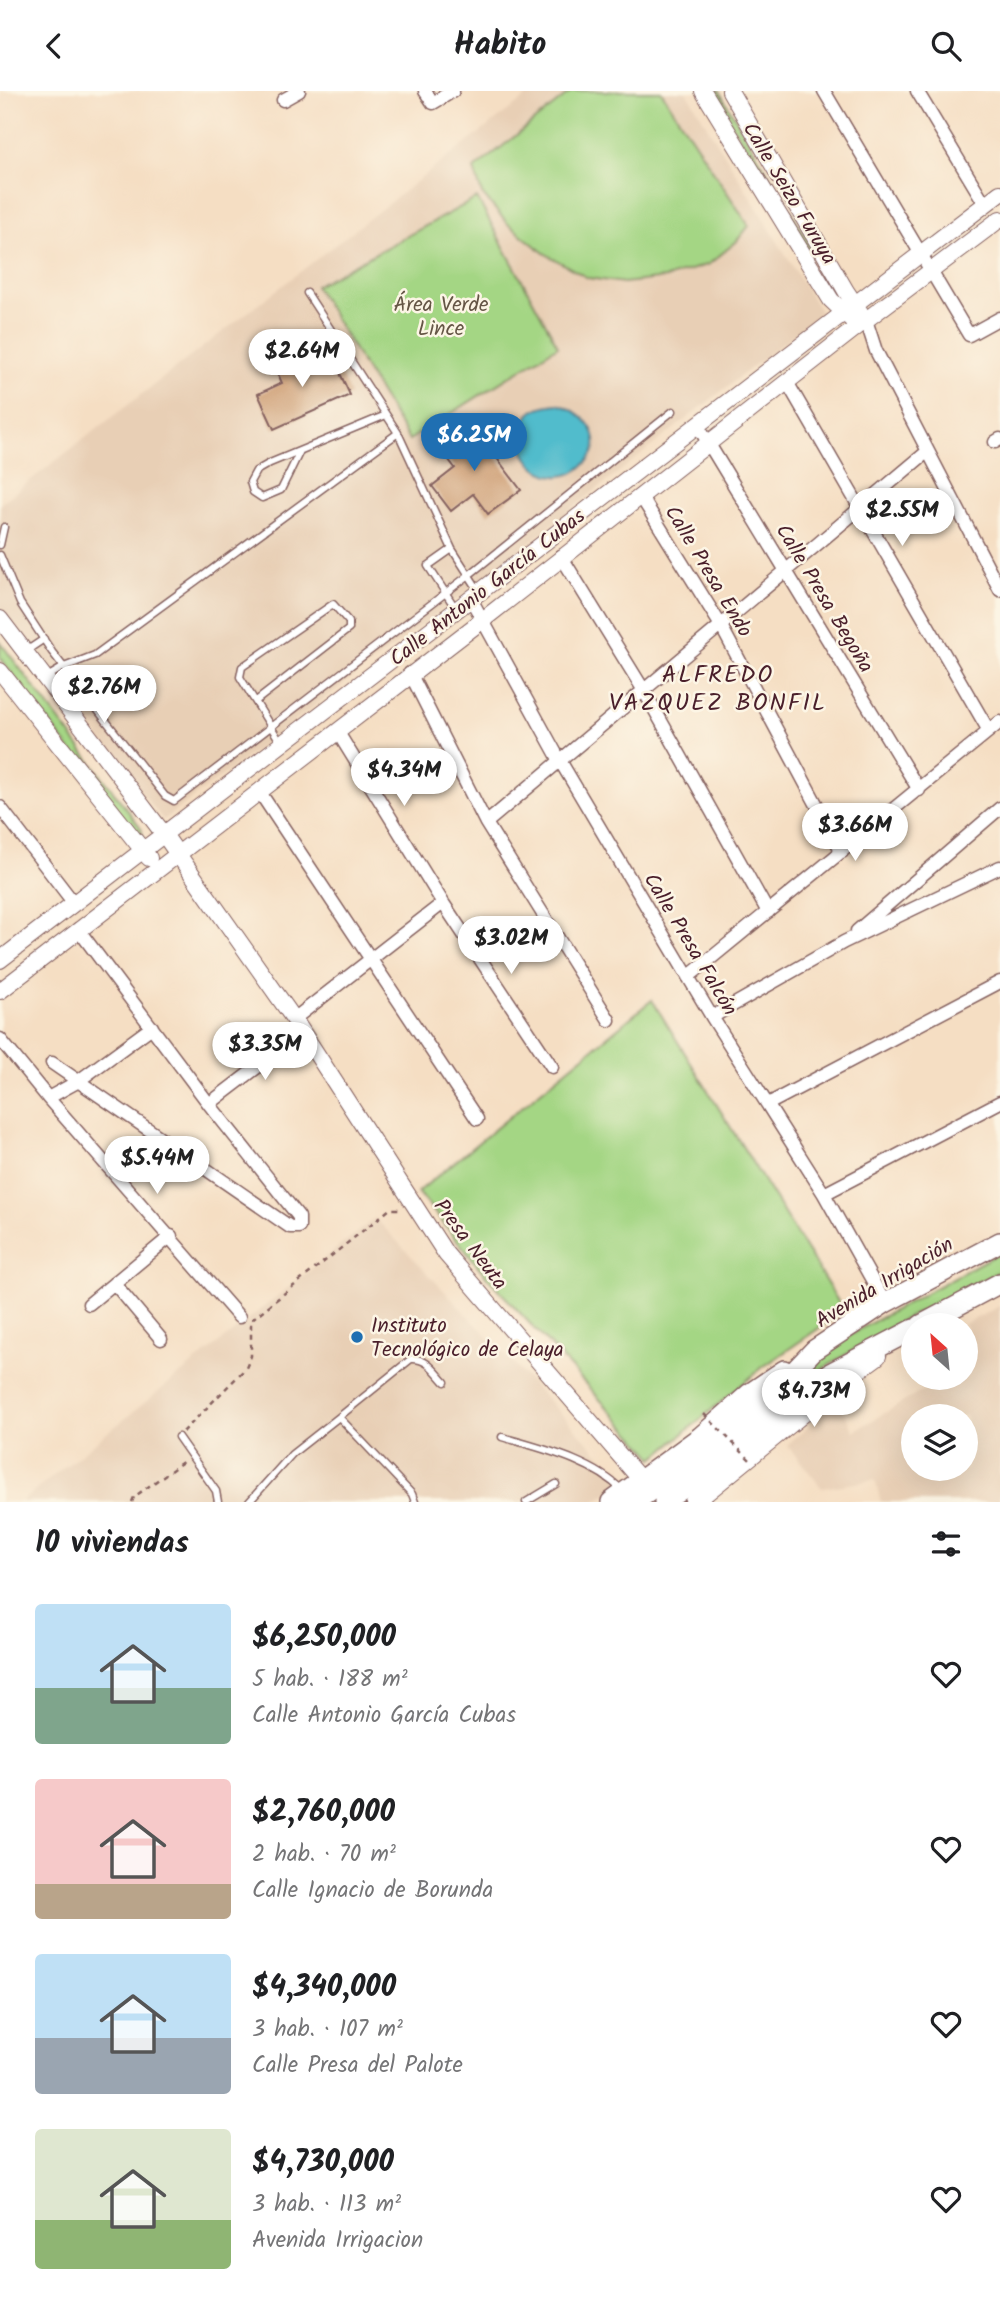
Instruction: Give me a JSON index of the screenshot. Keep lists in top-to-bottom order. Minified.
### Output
{"streets":{"main road":["Avenida Irrigación"],"street":["Calle Seizo Furuya","Calle Presa Endo","Calle Antonio García Cubas","Calle Presa Begoña","Calle Presa Falcón","Presa Neuta"]},"crossings":[["Calle Seizo Furuya","Calle Antonio García Cubas"],["Calle Presa Endo","Calle Antonio García Cubas"],["Calle Antonio García Cubas","Calle Presa Begoña"],["Calle Antonio García Cubas","Calle Presa Falcón"],["Calle Antonio García Cubas","Presa Neuta"],["Calle Presa Falcón","Avenida Irrigación"]],"districts":["ALFREDO VAZQUEZ BONFIL"],"parks":["Área Verde Lince"],"places":["Instituto Tecnológico de Celaya"],"north":"top left","page":{"header":"Habito","price":["$2.64M","$6.25M","$2.55M","$2.76M","$4.34M","$3.66M","$3.02M","$3.35M","$5.44M","$4.73M"],"heading":"10 viviendas","list":[{"name":"$6,250,000","note":"5 hab. · 188 m² · Calle Antonio García Cubas"},{"name":"$2,760,000","note":"2 hab. · 70 m² · Calle Ignacio de Borunda"},{"name":"$4,340,000","note":"3 hab. · 107 m² · Calle Presa del Palote"},{"name":"$4,730,000","note":"3 hab. · 113 m² · Avenida Irrigacion"}]}}
